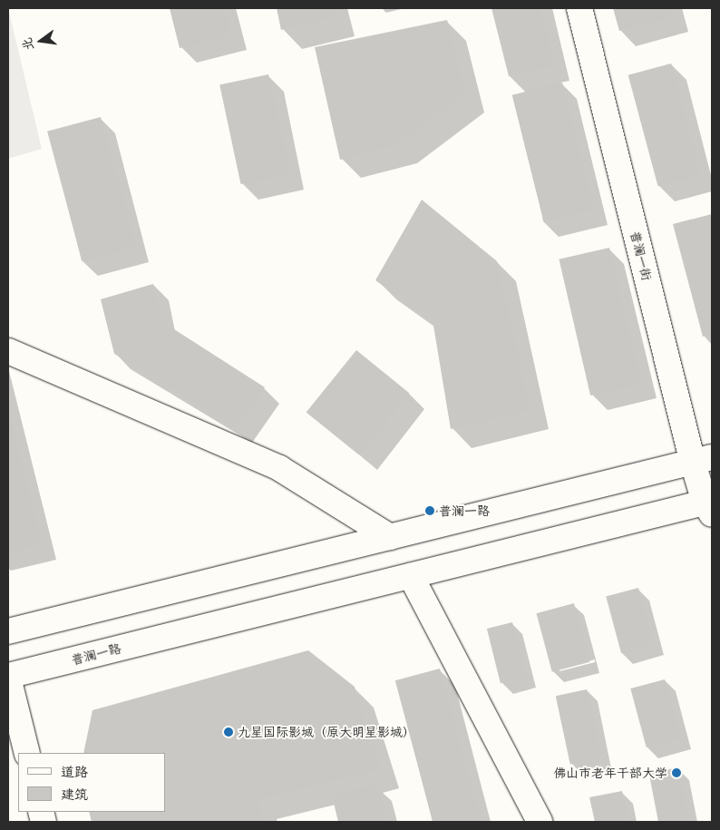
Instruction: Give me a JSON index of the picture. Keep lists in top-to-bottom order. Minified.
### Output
{"streets":{"main road":["普澜一街","普澜一路"]},"crossings":[["普澜一街","普澜一路"]],"places":["普澜一路","九星国际影城（原大明星影城）","佛山市老年干部大学"],"legend":["道路","建筑"],"north":"left"}
